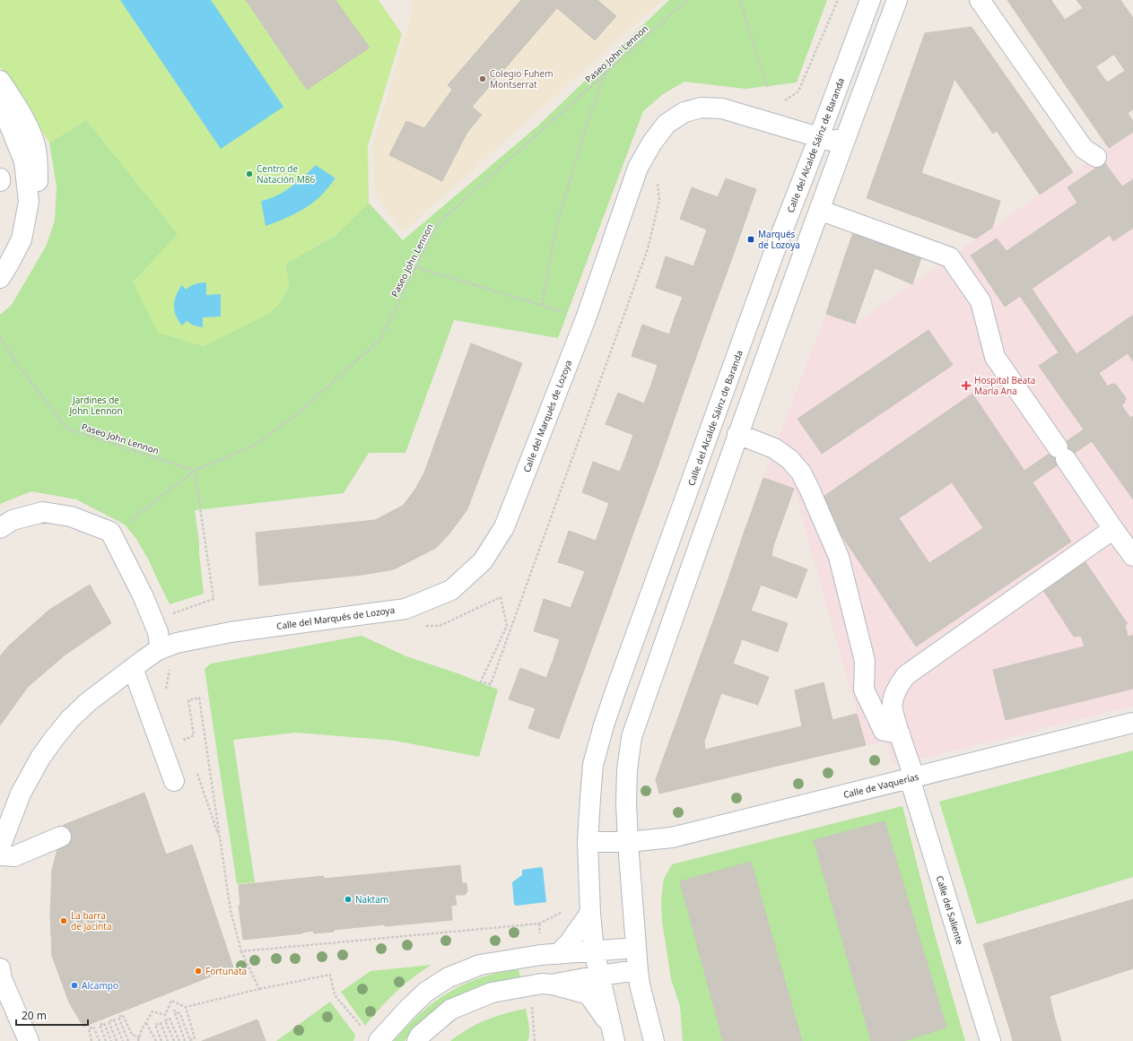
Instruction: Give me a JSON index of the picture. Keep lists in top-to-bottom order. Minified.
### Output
{"streets":{"street":["Calle del Alcalde Sáinz de Baranda","Calle del Marqués de Lozoya","Calle de Vaquerías","Calle del Saliente"],"path":["Paseo John Lennon"]},"crossings":[["Calle del Alcalde Sáinz de Baranda","Calle del Marqués de Lozoya"],["Calle de Vaquerías","Calle del Saliente"]],"parks":["Jardines de John Lennon"],"places":{"other":["Colegio Fuhem Montserrat","Centro de Natación M86","Naktam","La barra de Jacinta","Fortunata","Alcampo"],"transit":["Marqués de Lozoya"],"health":["Hospital Beata María Ana"]},"scale_bar":"20 m"}
